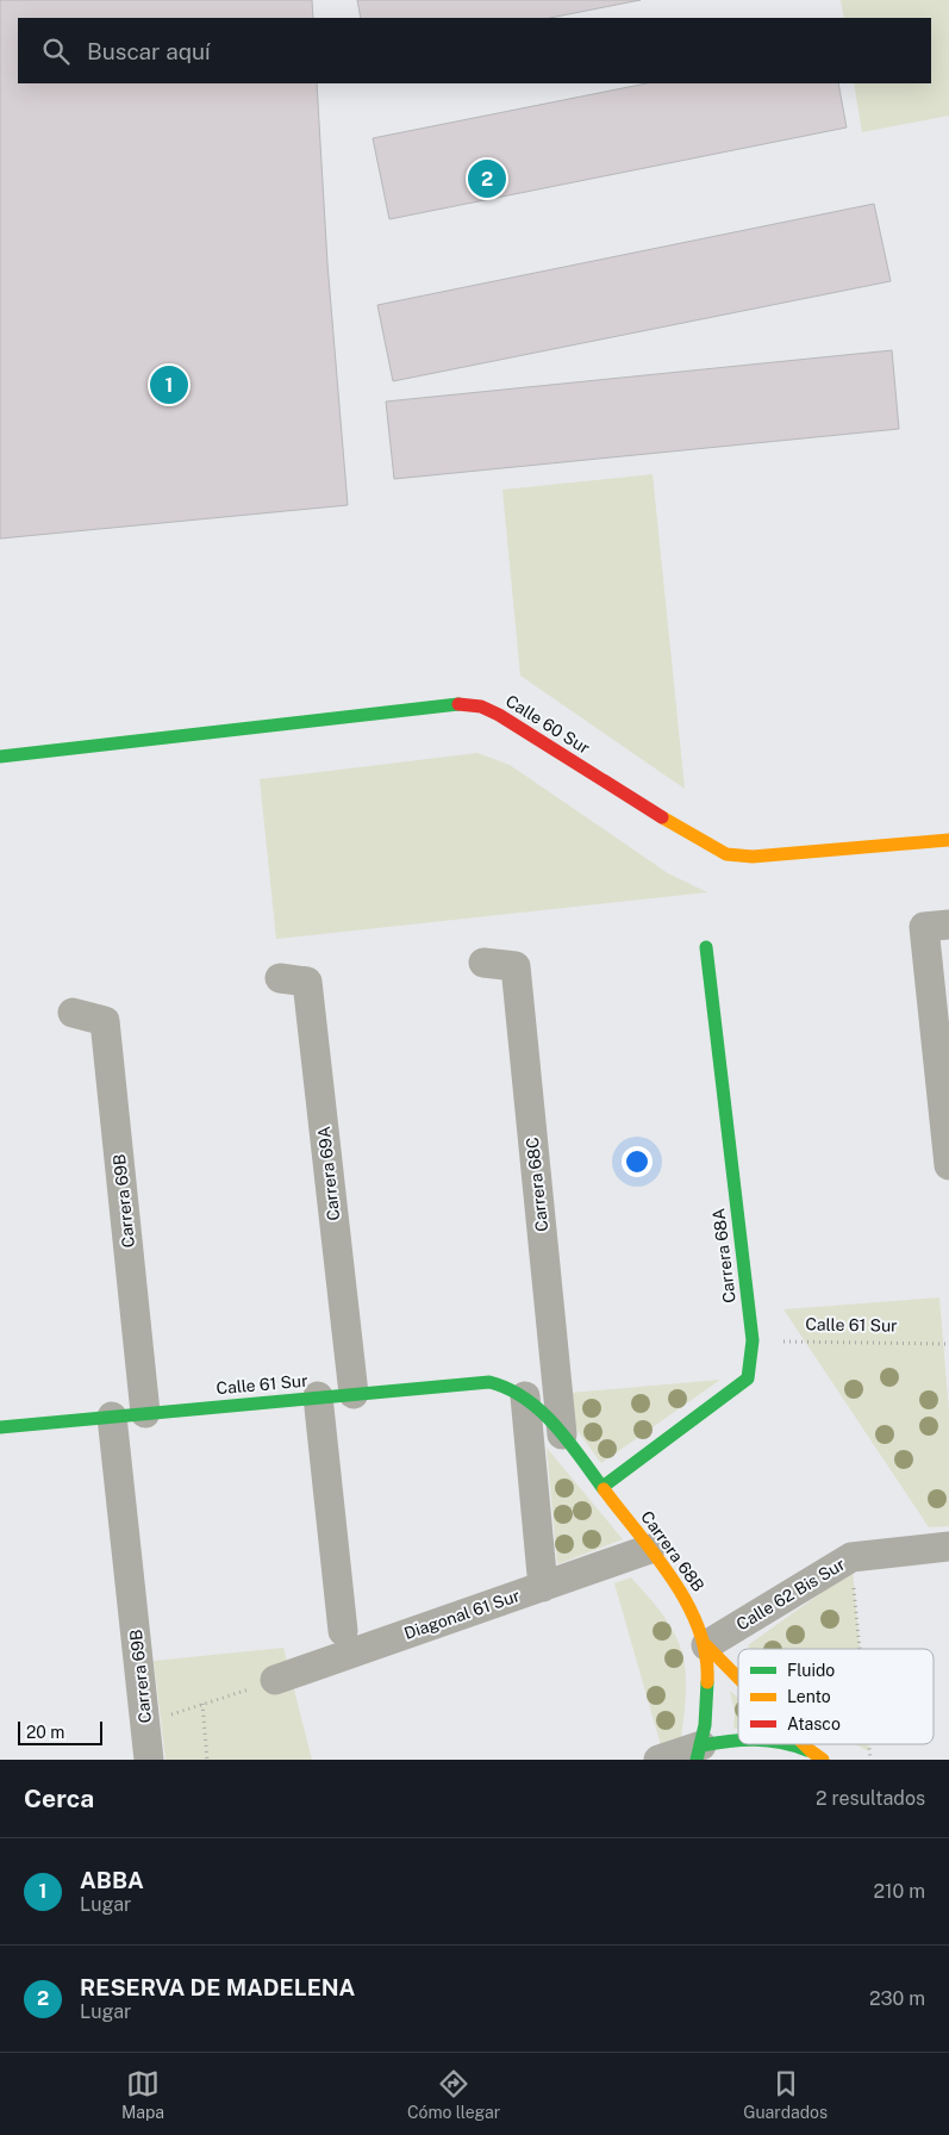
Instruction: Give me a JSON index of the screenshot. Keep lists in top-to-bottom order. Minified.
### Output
{"streets":{"street":["Calle 60 Sur","Carrera 69A","Carrera 68C","Carrera 69B","Carrera 68A","Calle 61 Sur","Carrera 68B","Calle 62 Bis Sur","Diagonal 61 Sur"]},"crossings":[["Carrera 69A","Calle 61 Sur"],["Carrera 68C","Carrera 68B"],["Carrera 69B","Calle 61 Sur"],["Carrera 68A","Calle 61 Sur"],["Carrera 68A","Carrera 68B"],["Calle 61 Sur","Carrera 68B"],["Carrera 68B","Calle 62 Bis Sur"],["Carrera 68B","Diagonal 61 Sur"]],"legend":["Fluido","Lento","Atasco"],"scale_bar":"20 m","page":{"search":"Buscar aquí","pins":["2","1"],"scale":"20 m","heading":["Cerca","2 resultados"],"list":[{"mark":"1","name":"ABBA","note":"Lugar","value":"210 m"},{"mark":"2","name":"RESERVA DE MADELENA","note":"Lugar","value":"230 m"}],"nav":["Mapa","Cómo llegar","Guardados"]}}
